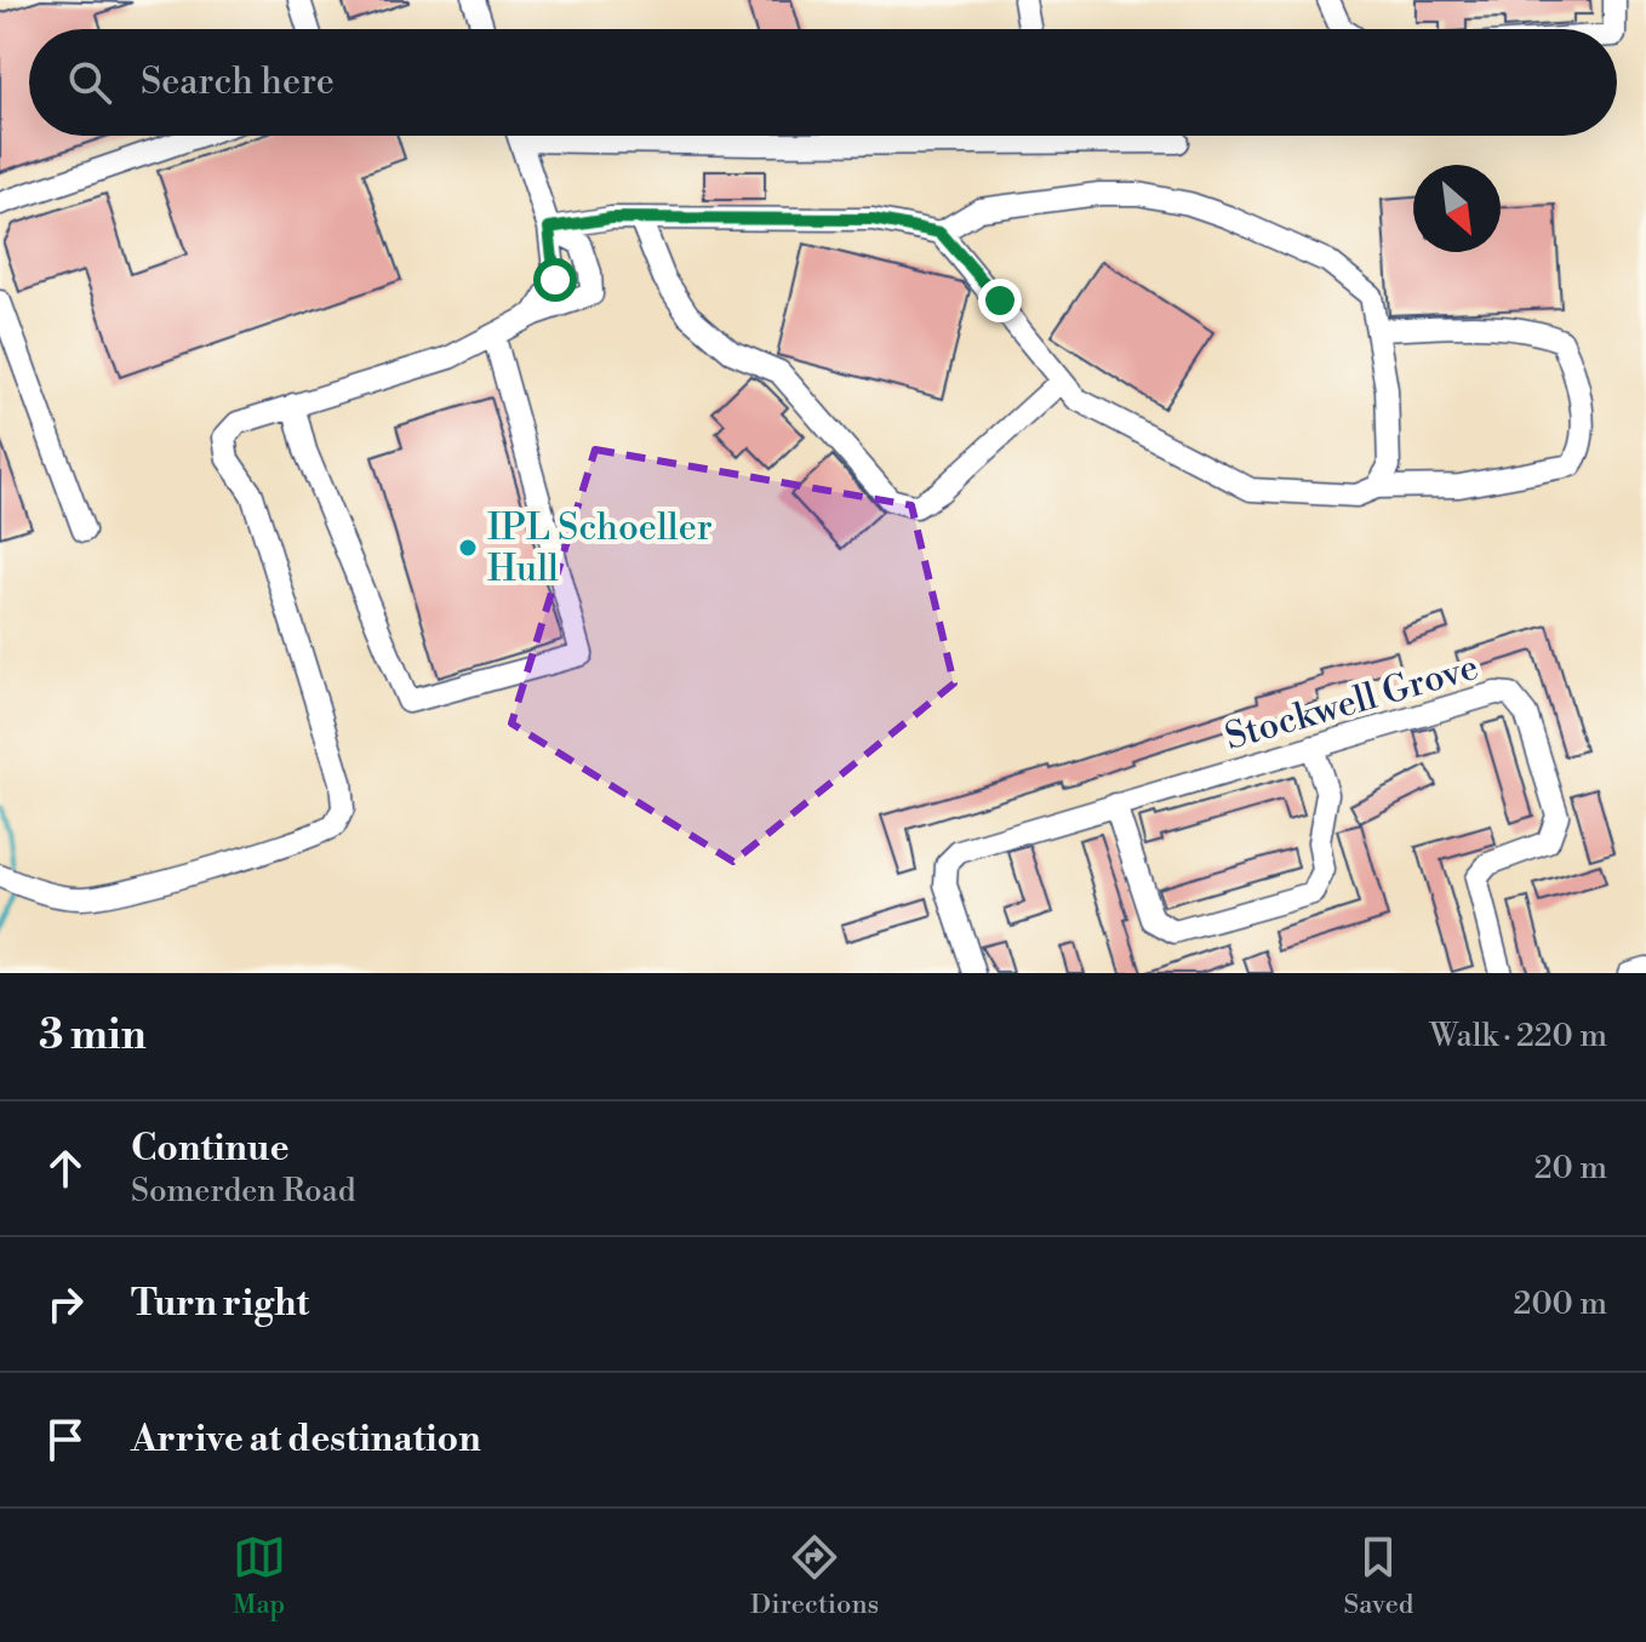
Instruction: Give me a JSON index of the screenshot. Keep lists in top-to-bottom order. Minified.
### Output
{"streets":{"street":["Stockwell Grove"]},"places":["IPL Schoeller Hull"],"north":"bottom right","page":{"search":"Search here","heading":["3 min","Walk · 220 m"],"list":[["Continue","Somerden Road","20 m"],["Turn right","200 m"],"Arrive at destination"],"nav":["Map","Directions","Saved"]}}
